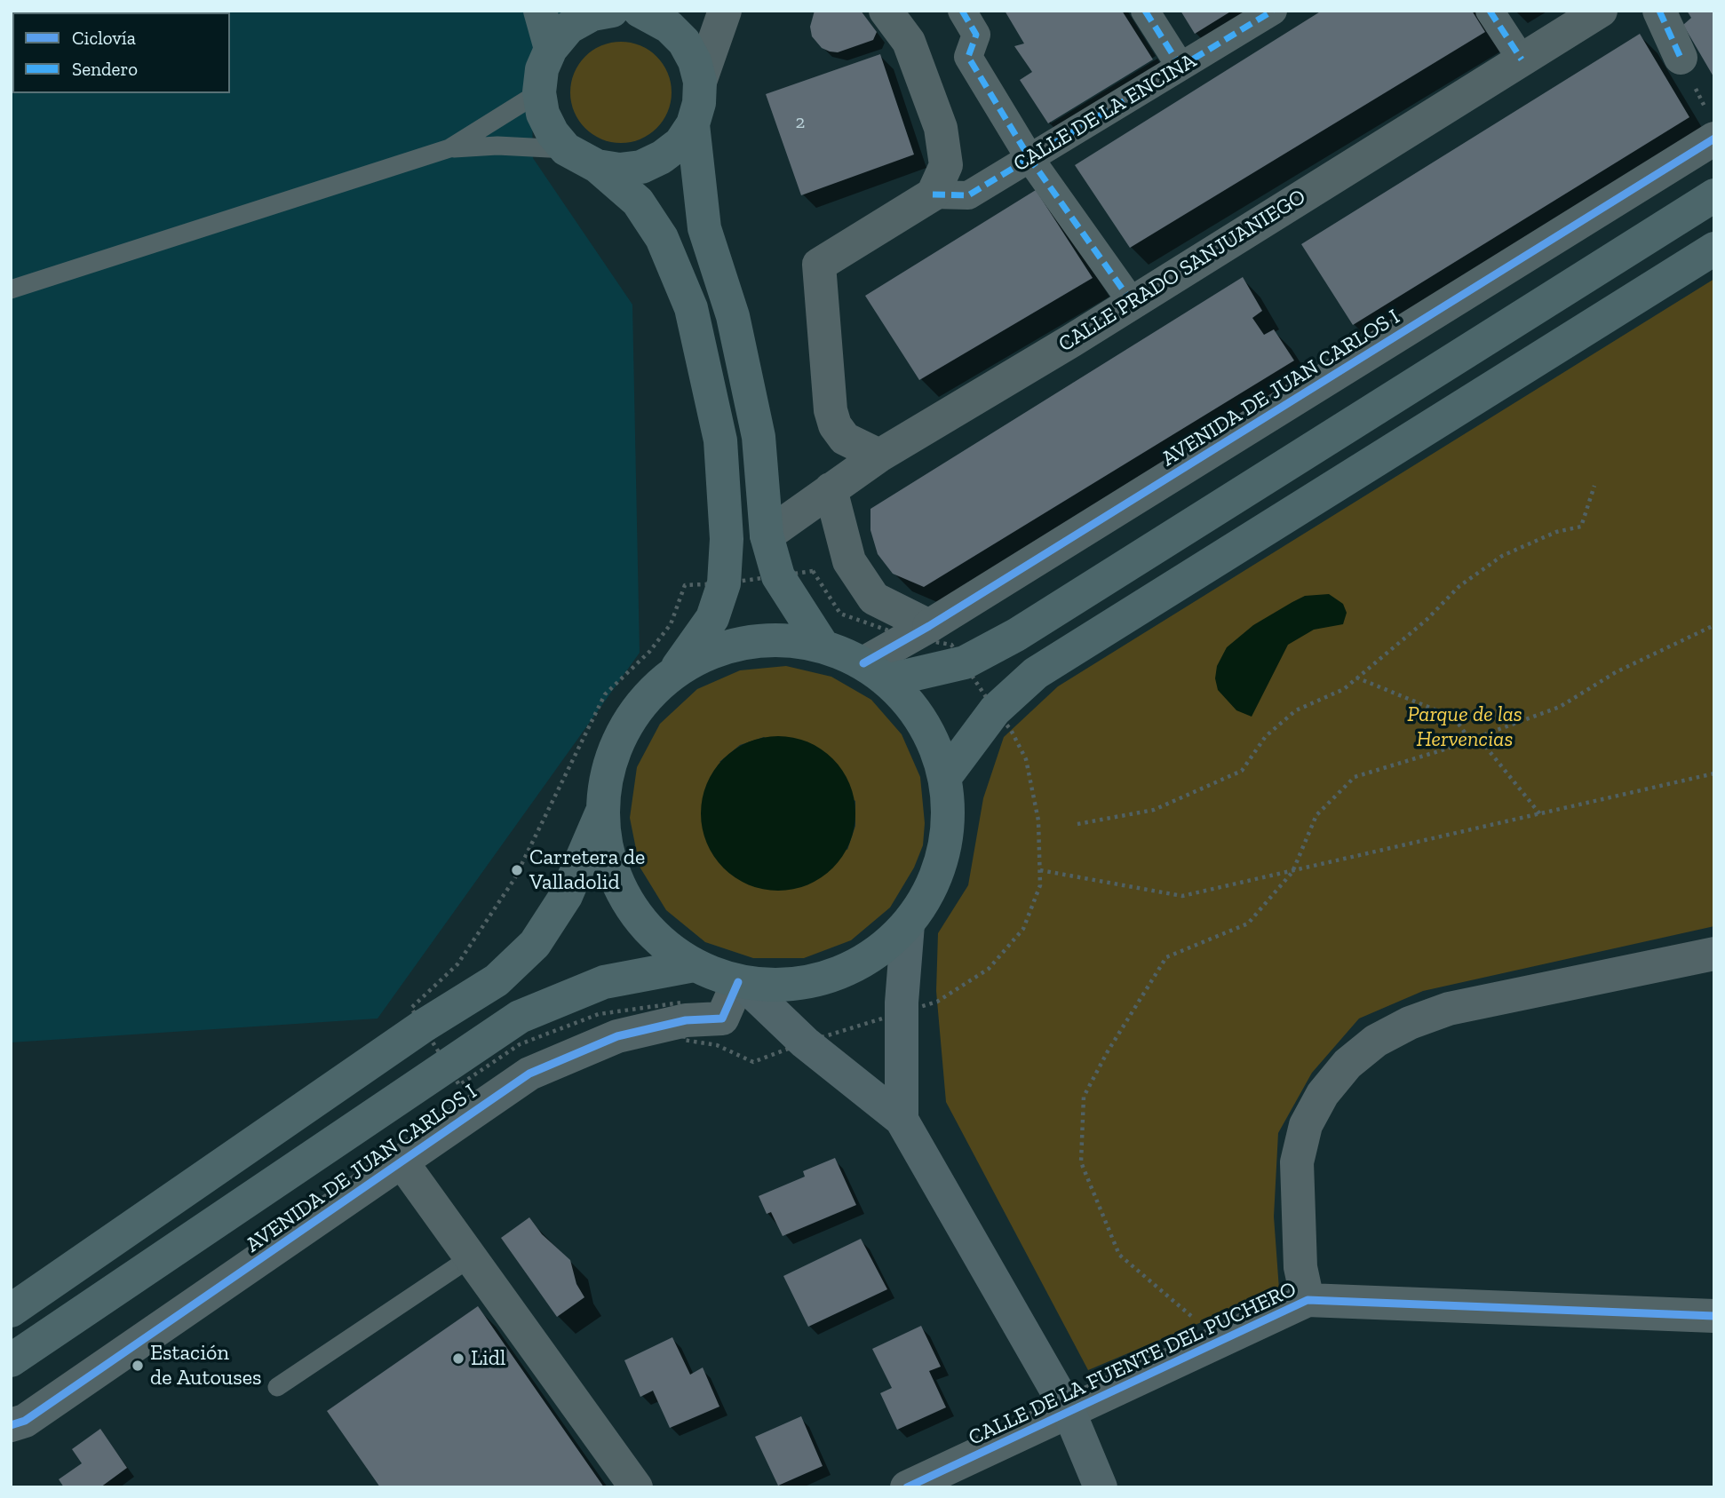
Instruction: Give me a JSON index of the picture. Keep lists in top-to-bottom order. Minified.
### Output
{"streets":{"highway":["AVENIDA DE JUAN CARLOS I"],"street":["CALLE DE LA ENCINA","CALLE PRADO SANJUANIEGO","CALLE DE LA FUENTE DEL PUCHERO"]},"parks":["Parque de las Hervencias"],"places":["Carretera de Valladolid","Lidl","Estación de Autouses"],"house_numbers":["2"],"legend":["Ciclovía","Sendero"]}
